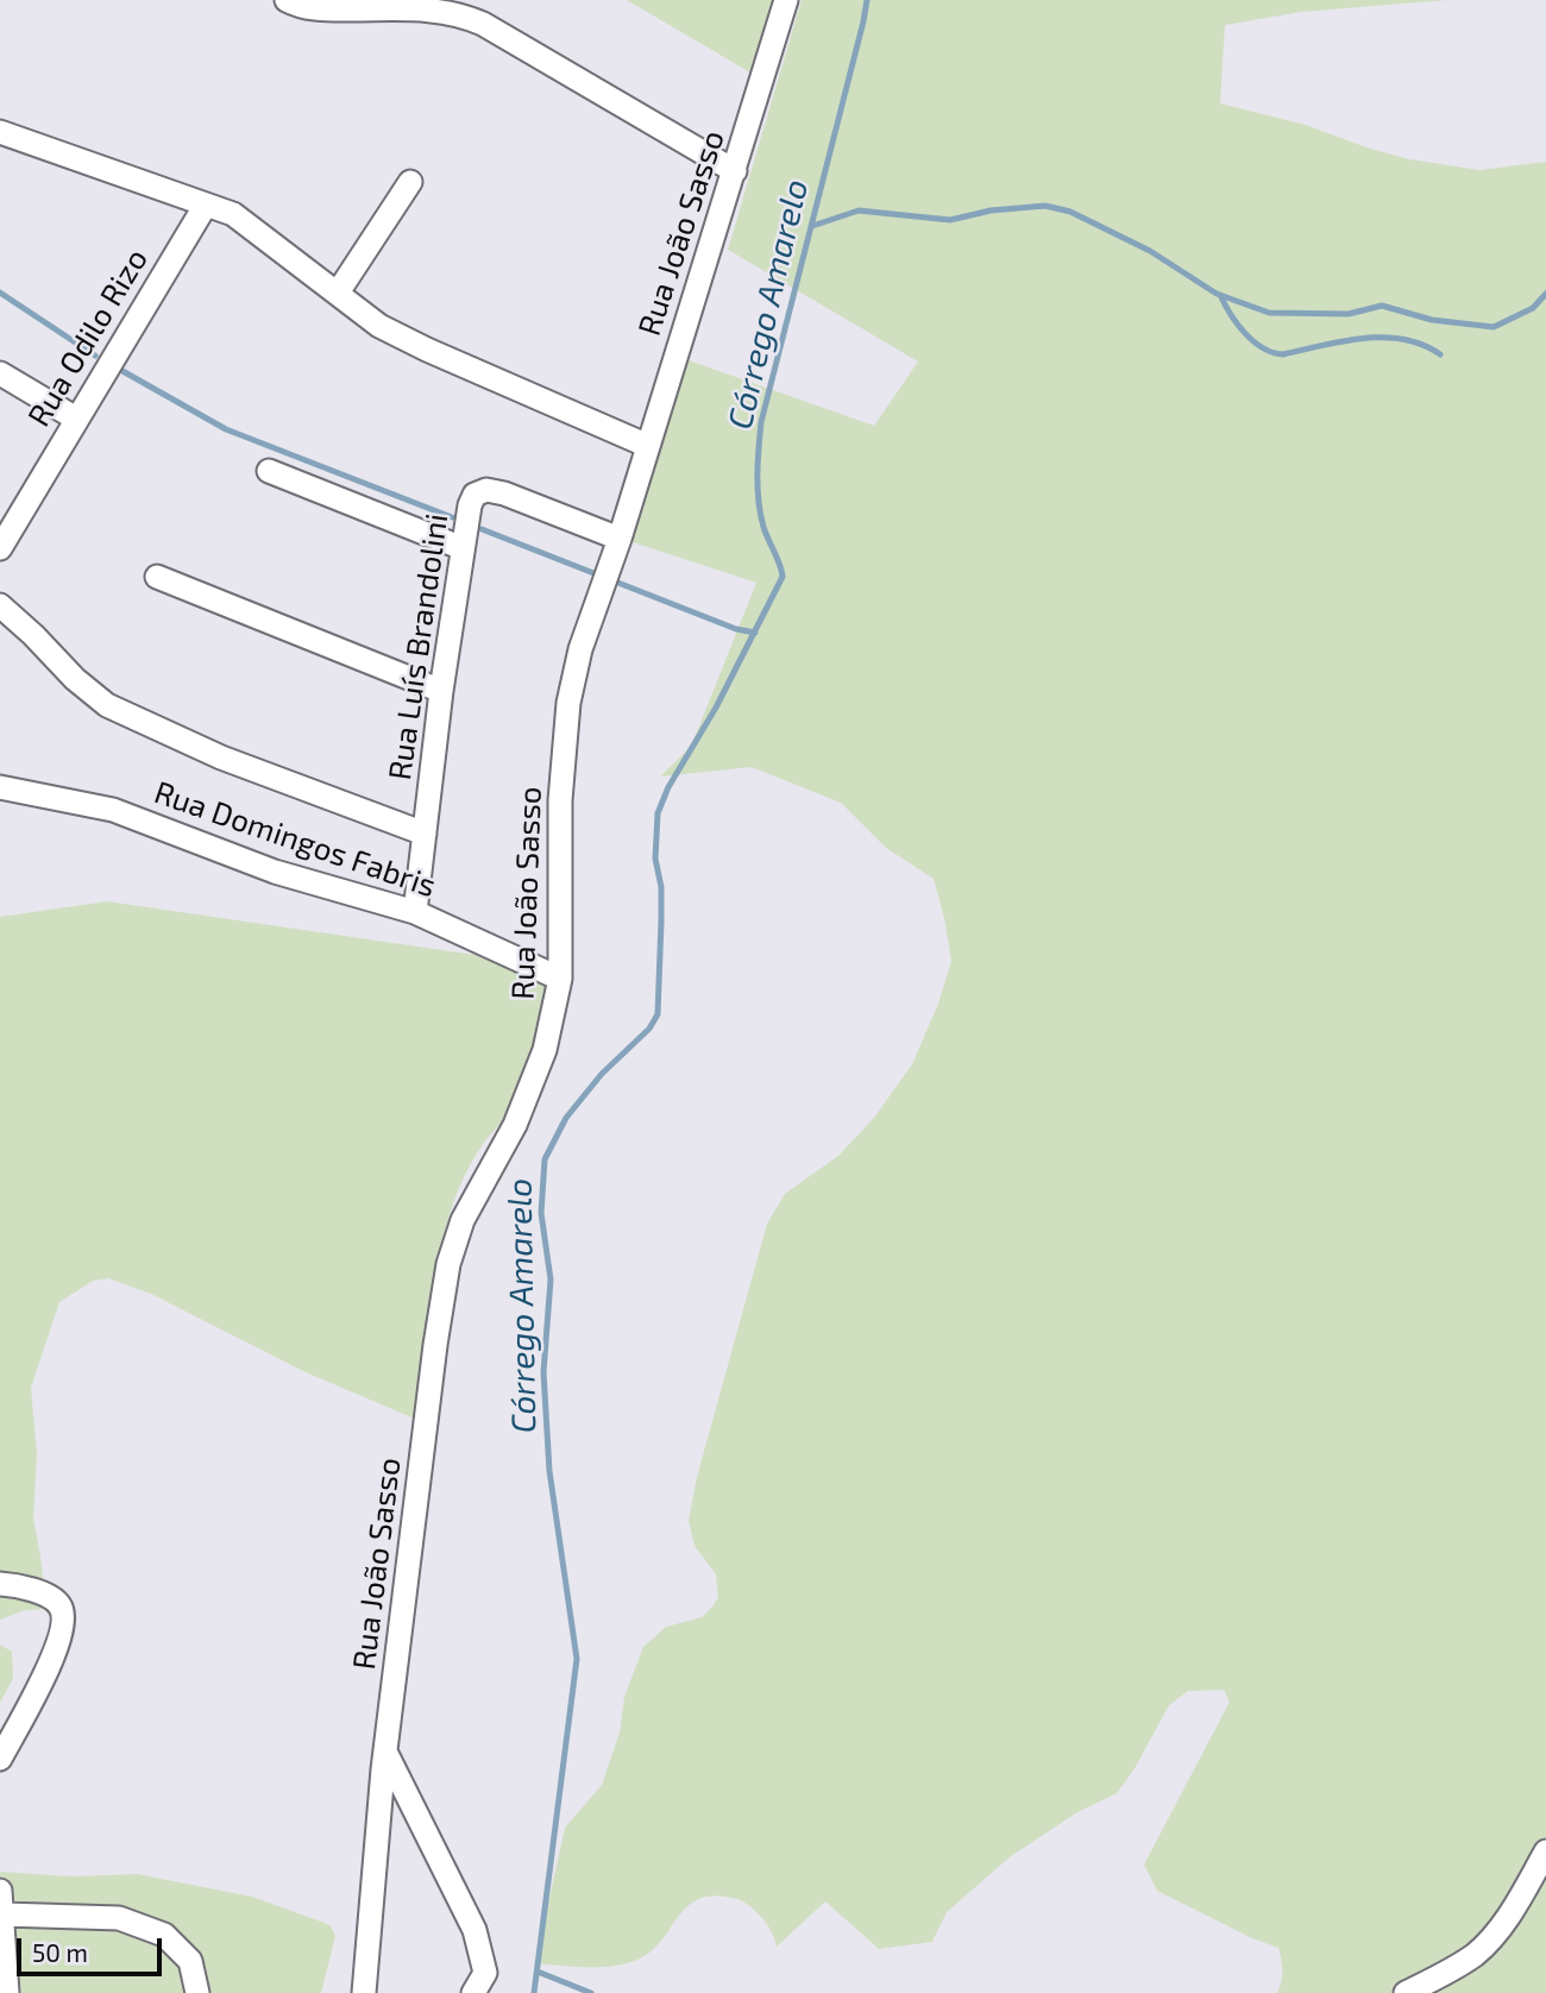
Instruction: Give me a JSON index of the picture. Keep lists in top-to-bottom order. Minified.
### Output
{"streets":{"street":["Rua João Sasso","Rua Odilo Rizo","Rua Luís Brandolini","Rua Domingos Fabris"]},"crossings":[["Rua João Sasso","Rua Luís Brandolini"],["Rua João Sasso","Rua Domingos Fabris"],["Rua Luís Brandolini","Rua Domingos Fabris"]],"water":["Córrego Amarelo"],"scale_bar":"50 m"}
